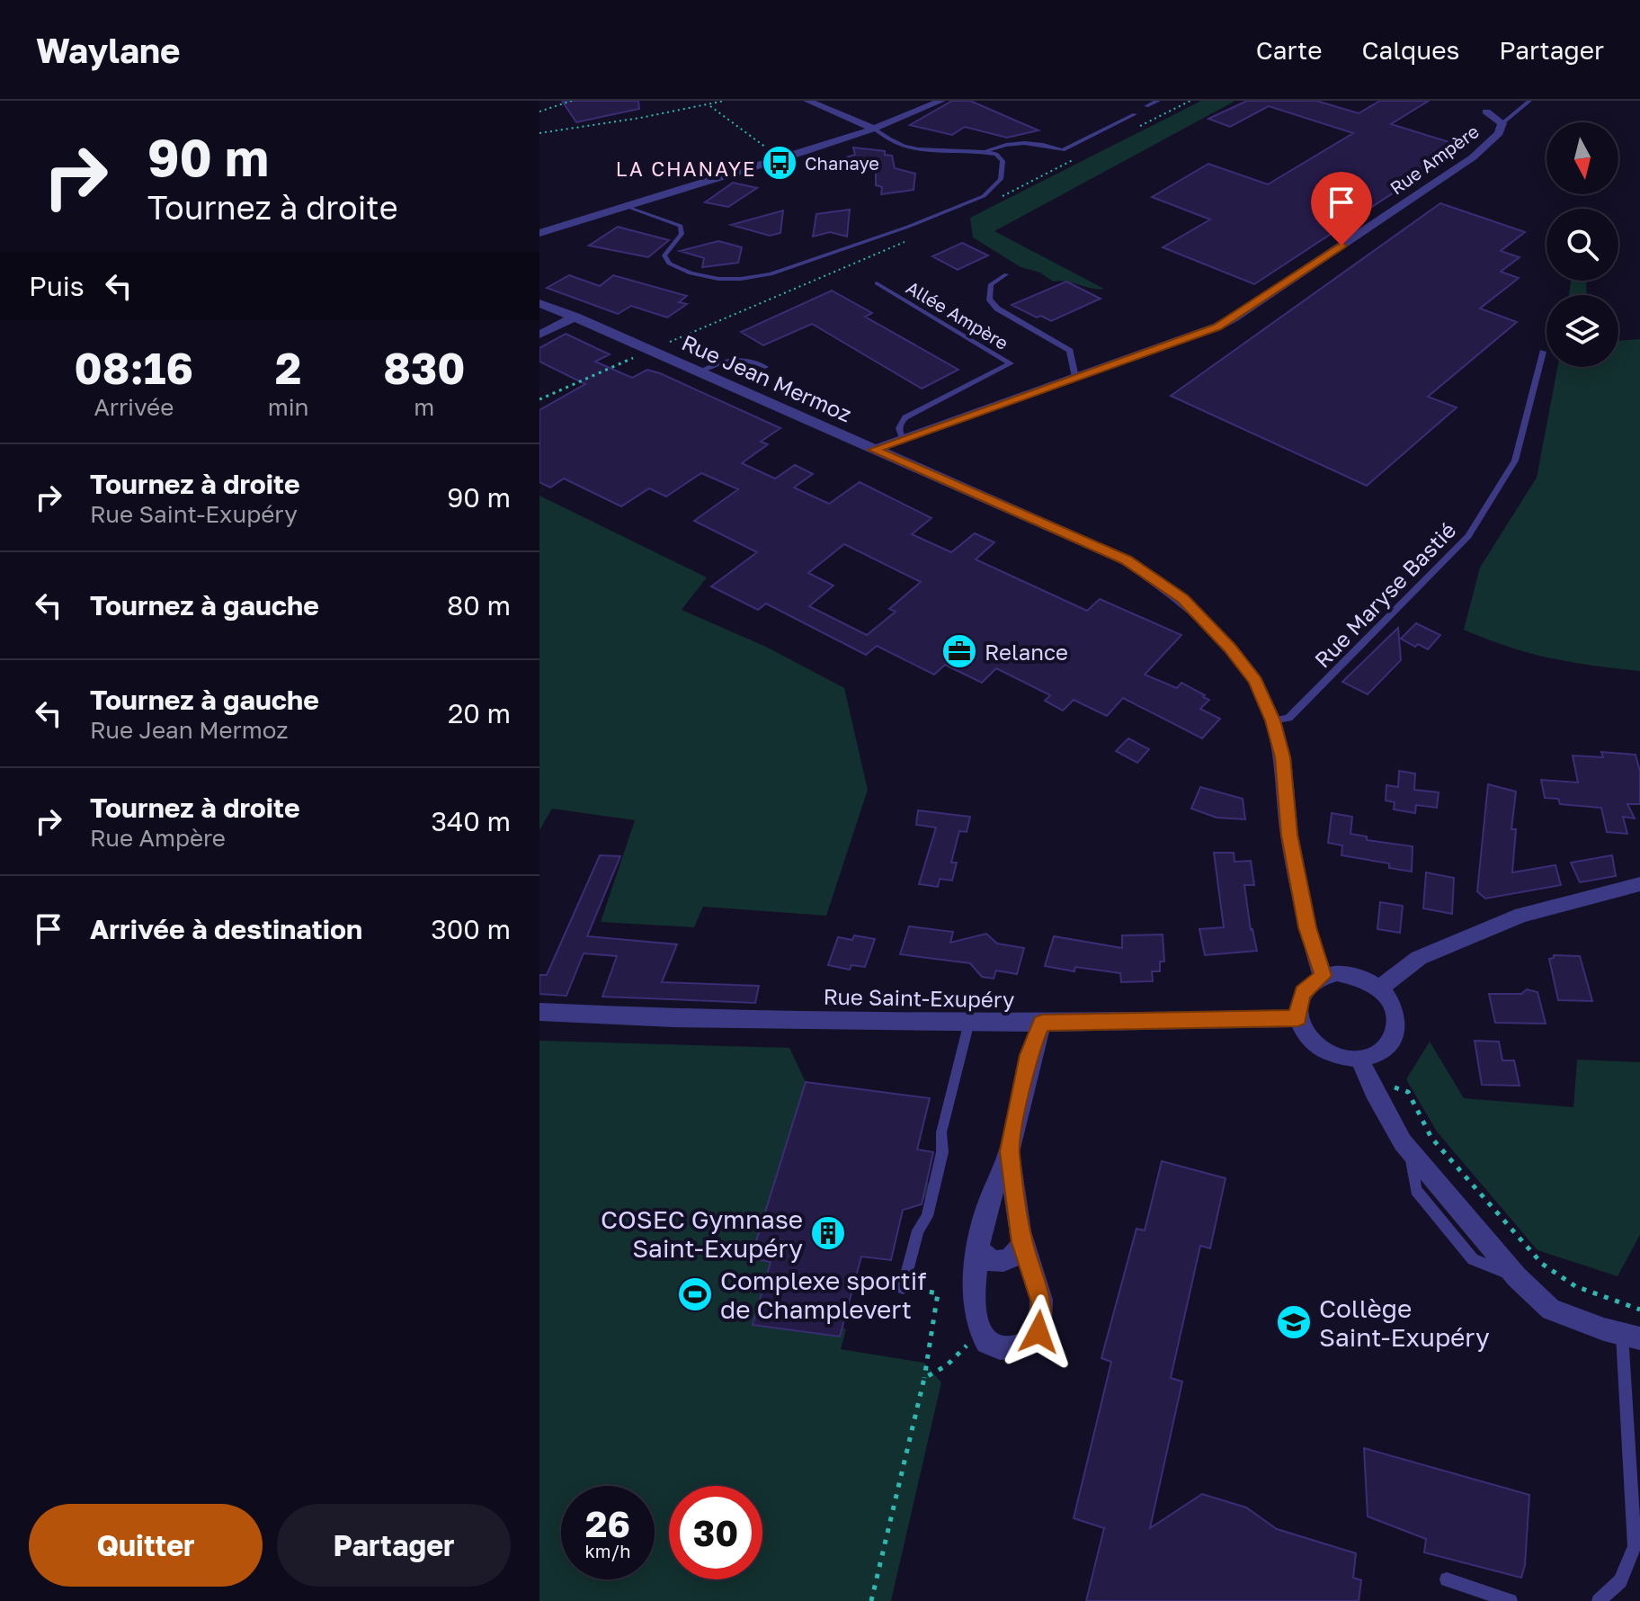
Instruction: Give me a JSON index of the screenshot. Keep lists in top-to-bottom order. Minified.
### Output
{"streets":{"street":["Rue Ampère","Rue Jean Mermoz","Rue Saint-Exupéry"],"lane":["Allée Ampère","Rue Maryse Bastié"]},"crossings":[["Rue Ampère","Allée Ampère"],["Rue Ampère","Rue Jean Mermoz"],["Rue Jean Mermoz","Rue Maryse Bastié"],["Rue Jean Mermoz","Rue Saint-Exupéry"]],"districts":["LA CHANAYE"],"places":{"bus stop":["Chanaye"],"office":["Relance"],"building":["COSEC Gymnase Saint-Exupéry"],"sports":["Complexe sportif de Champlevert"],"school or university":["Collège Saint-Exupéry"]},"north":"bottom","page":{"header":"Waylane","nav":["Carte","Calques","Partager"],"turn":["90 m","Tournez à droite"],"then":"Puis","eta":["08:16","Arrivée","2","min","830","m"],"list":[{"name":"Tournez à droite","note":"Rue Saint-Exupéry","value":"90 m"},{"name":"Tournez à gauche","value":"80 m"},{"name":"Tournez à gauche","note":"Rue Jean Mermoz","value":"20 m"},{"name":"Tournez à droite","note":"Rue Ampère","value":"340 m"},{"name":"Arrivée à destination","value":"300 m"}],"speed":"26 km/h","limit":"30","buttons":["Quitter","Partager"]}}
